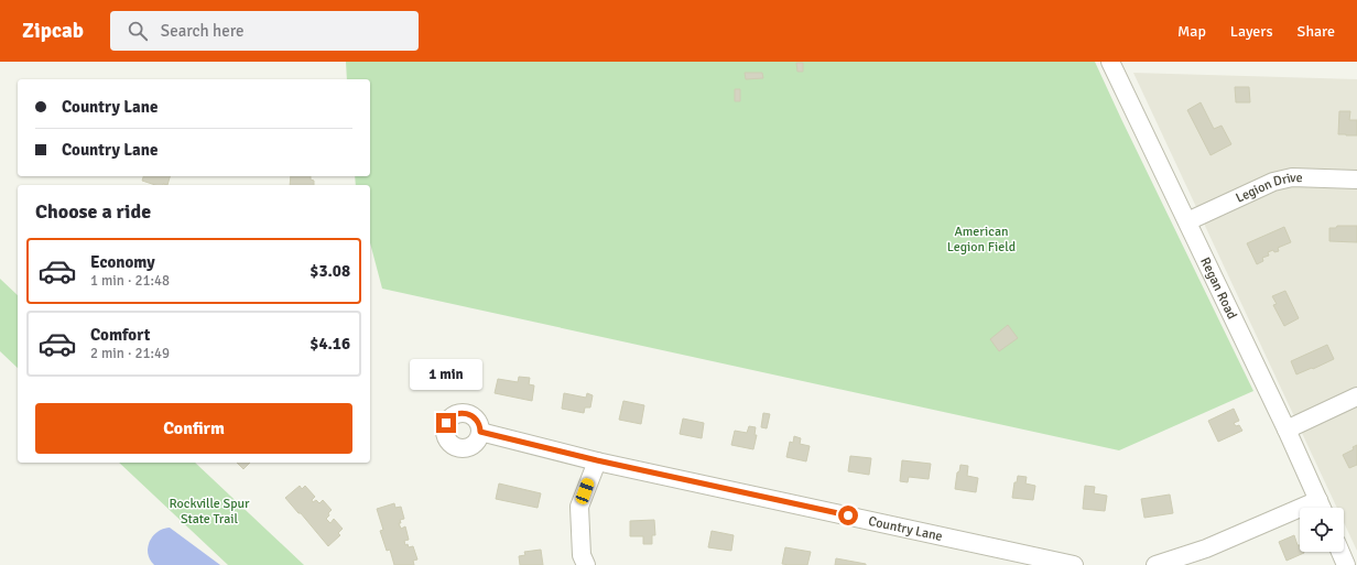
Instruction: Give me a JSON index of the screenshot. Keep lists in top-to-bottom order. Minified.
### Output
{"streets":{"street":["Legion Drive","Regan Road","Country Lane"]},"crossings":[["Legion Drive","Regan Road"]],"parks":["American Legion Field","Rockville Spur State Trail"],"page":{"header":"Zipcab","search":"Search here","nav":["Map","Layers","Share"],"banner":["Country Lane","Country Lane"],"heading":"Choose a ride","list":[{"name":"Economy","note":"1 min · 21:48","value":"$3.08"},{"name":"Comfort","note":"2 min · 21:49","value":"$4.16"}],"bubble":"1 min","buttons":"Confirm"}}
